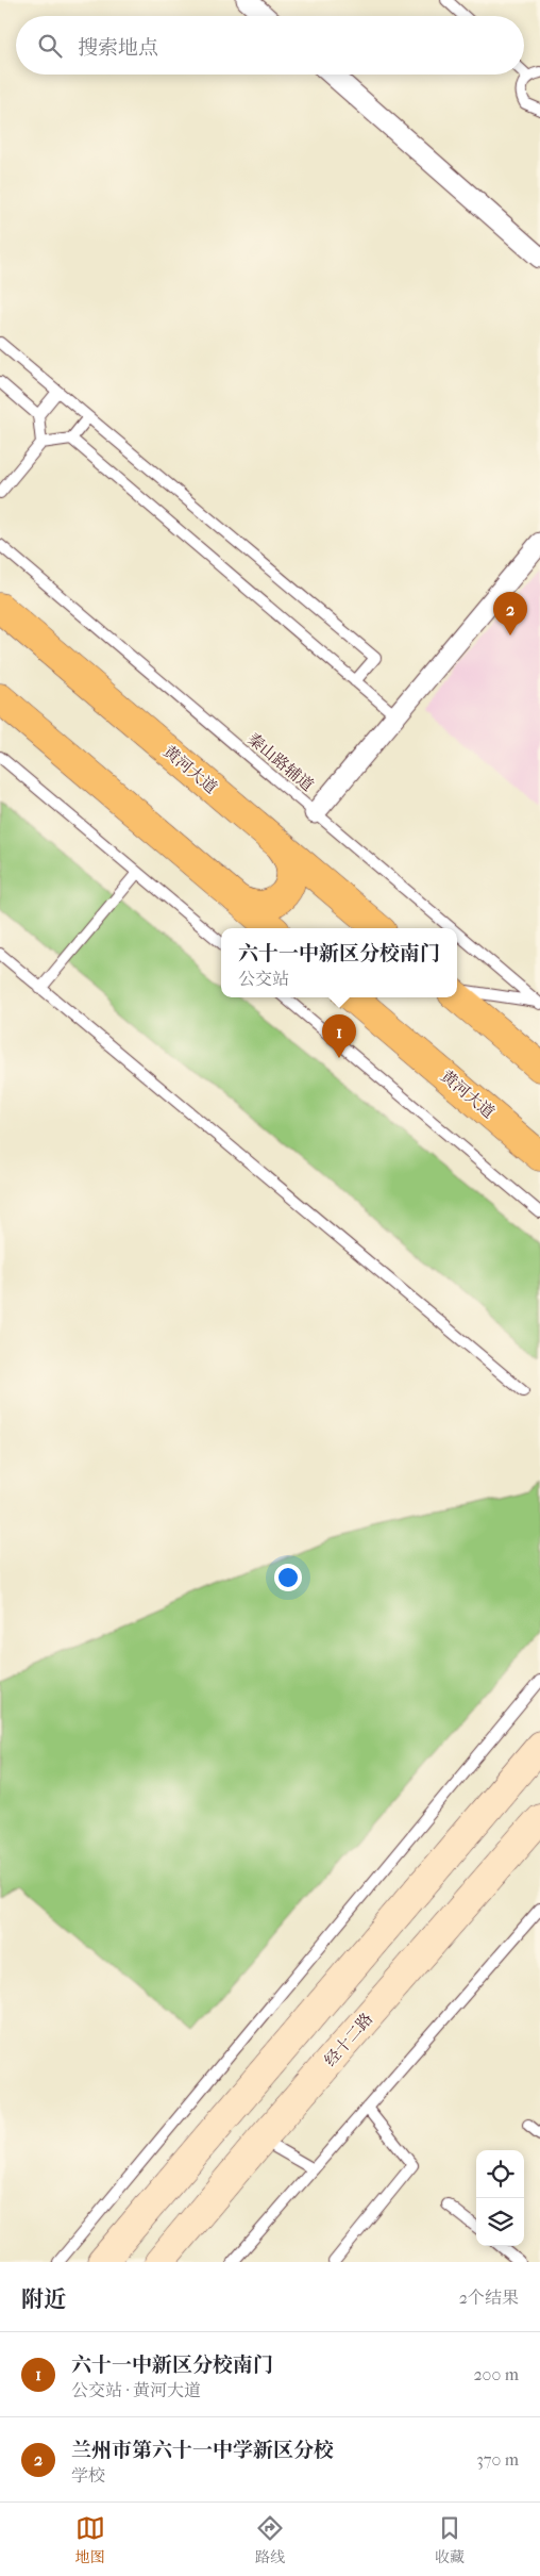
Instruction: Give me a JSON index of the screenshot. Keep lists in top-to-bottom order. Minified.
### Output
{"streets":{"main road":["黄河大道","经十二路"],"lane":["秦山路辅道"]},"page":{"search":"搜索地点","pins":["2","1"],"popup":["六十一中新区分校南门","公交站"],"heading":["附近","2个结果"],"list":[{"mark":"1","name":"六十一中新区分校南门","note":"公交站 · 黄河大道","value":"200 m"},{"mark":"2","name":"兰州市第六十一中学新区分校","note":"学校","value":"370 m"}],"nav":["地图","路线","收藏"]}}
